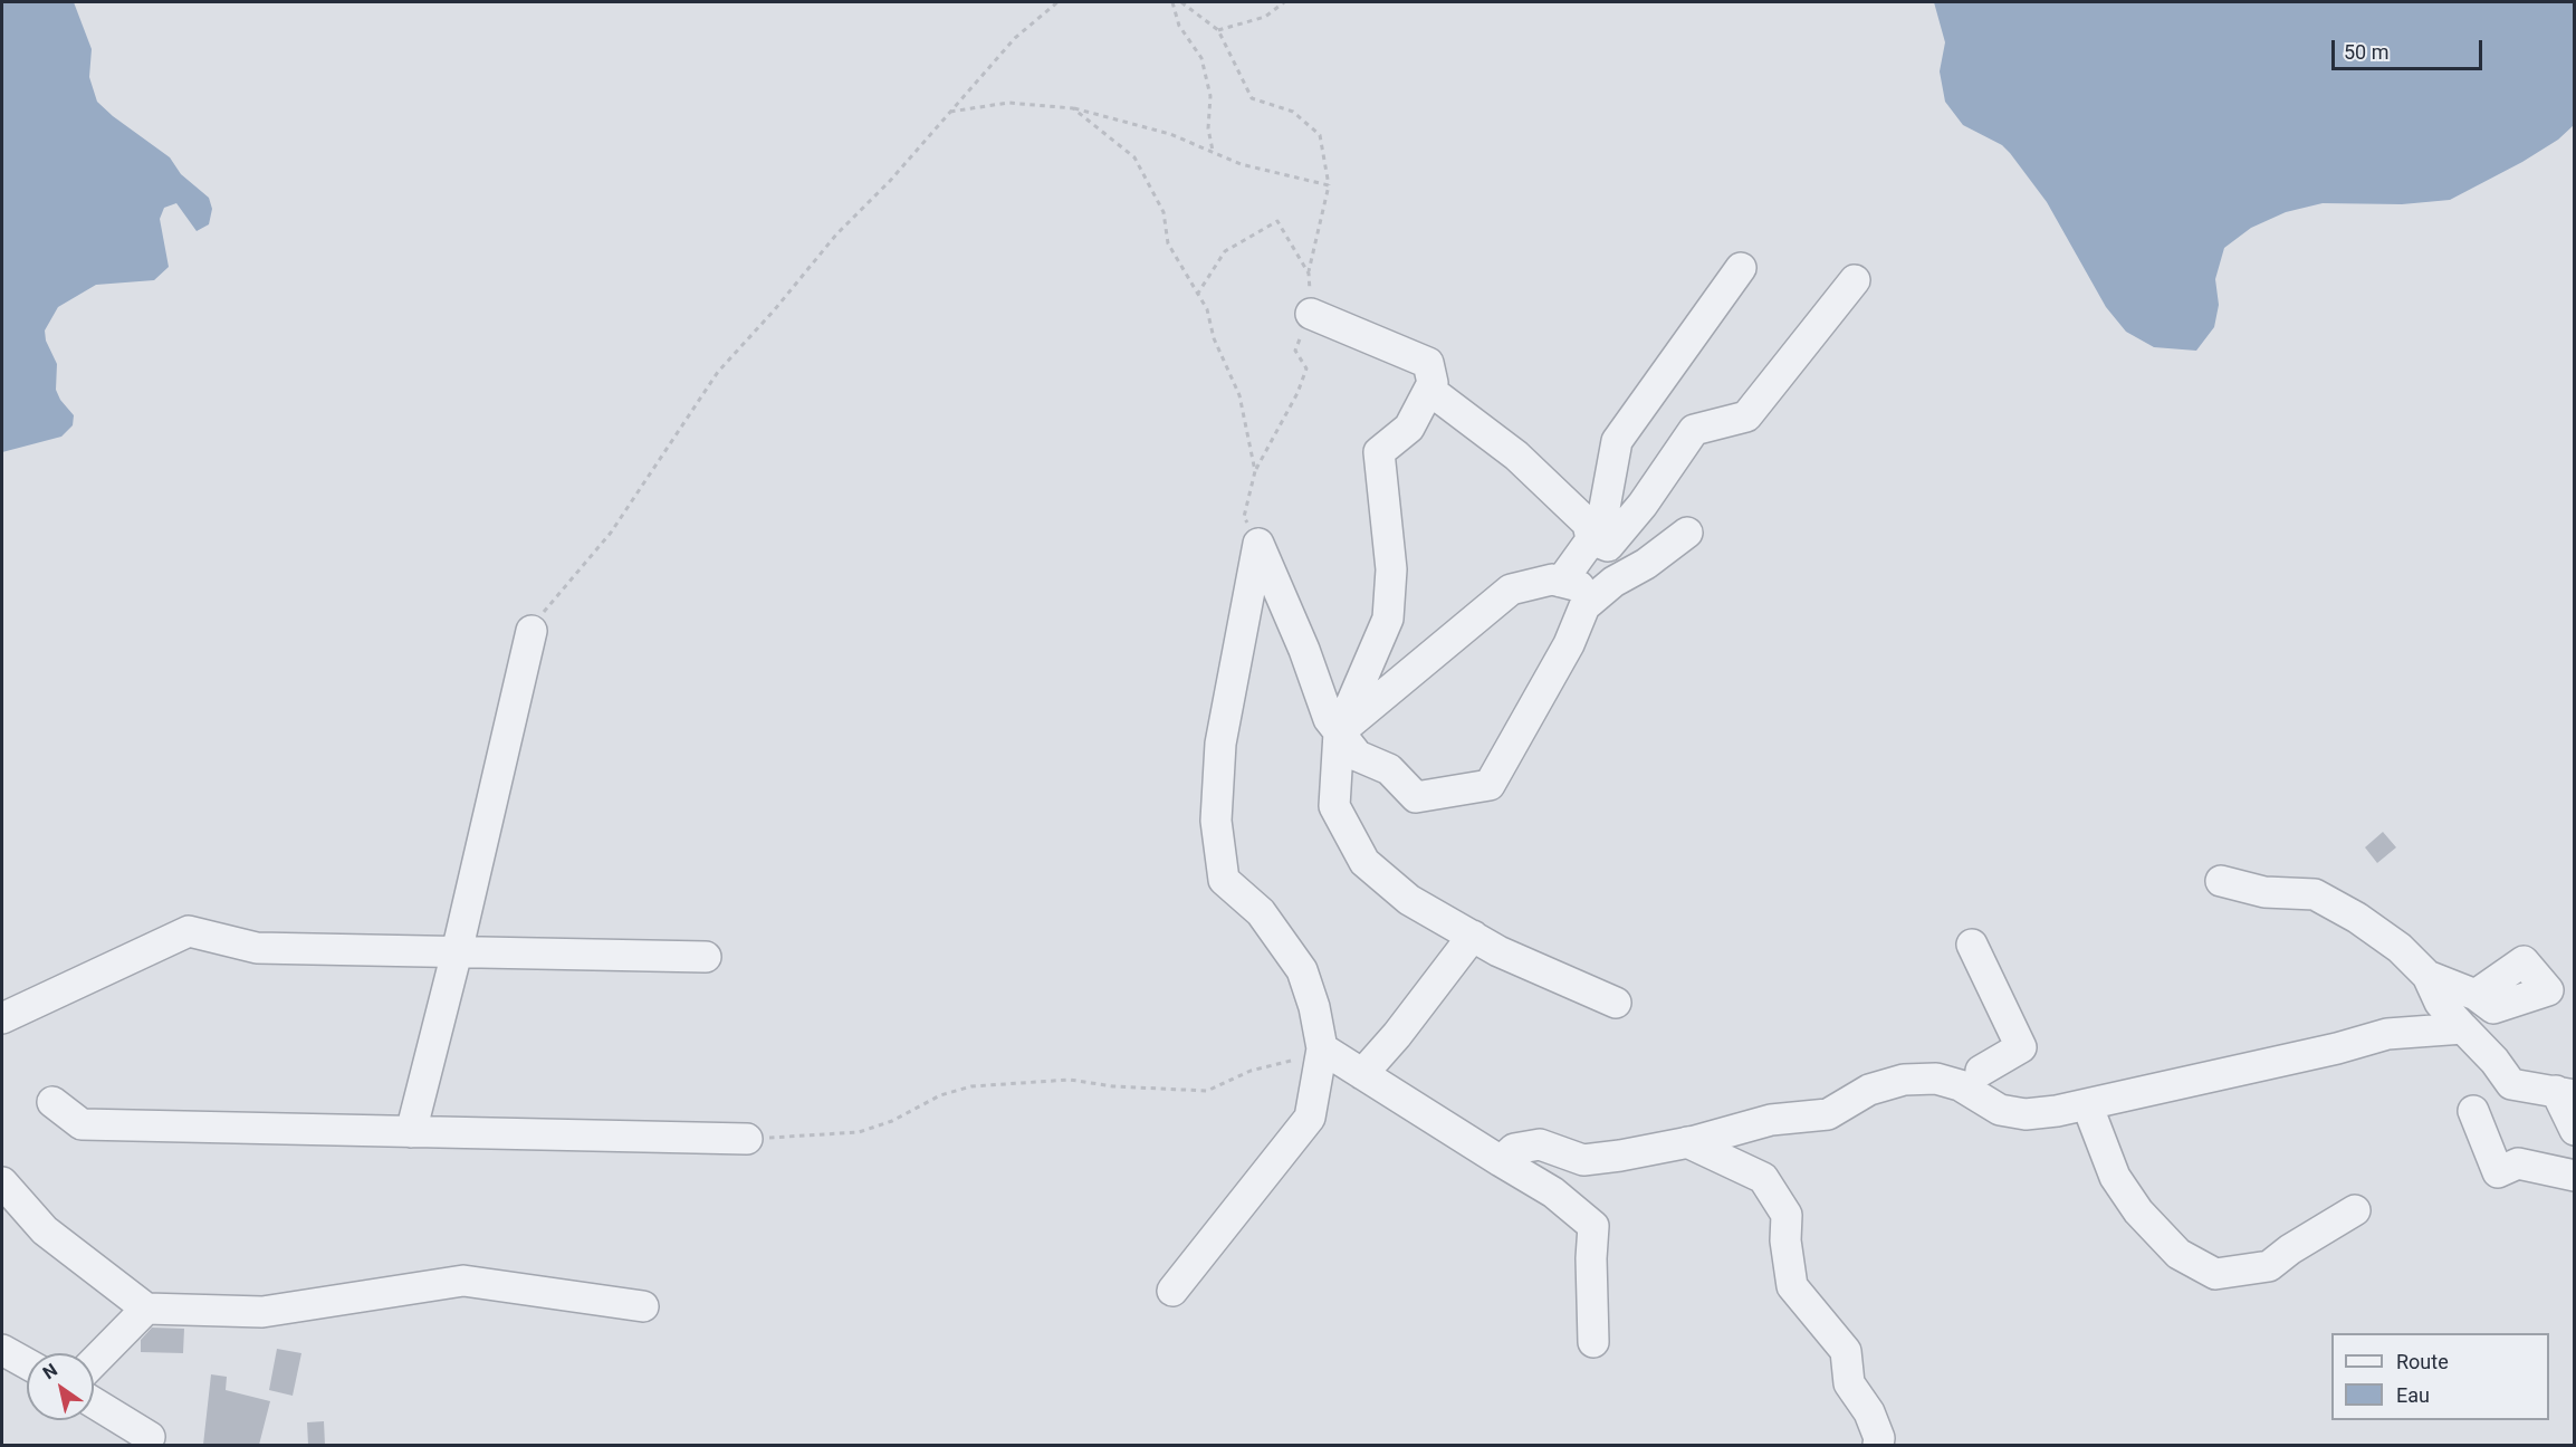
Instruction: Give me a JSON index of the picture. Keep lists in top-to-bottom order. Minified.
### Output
{"legend":["Route","Eau"],"scale_bar":"50 m","north":"top left"}
